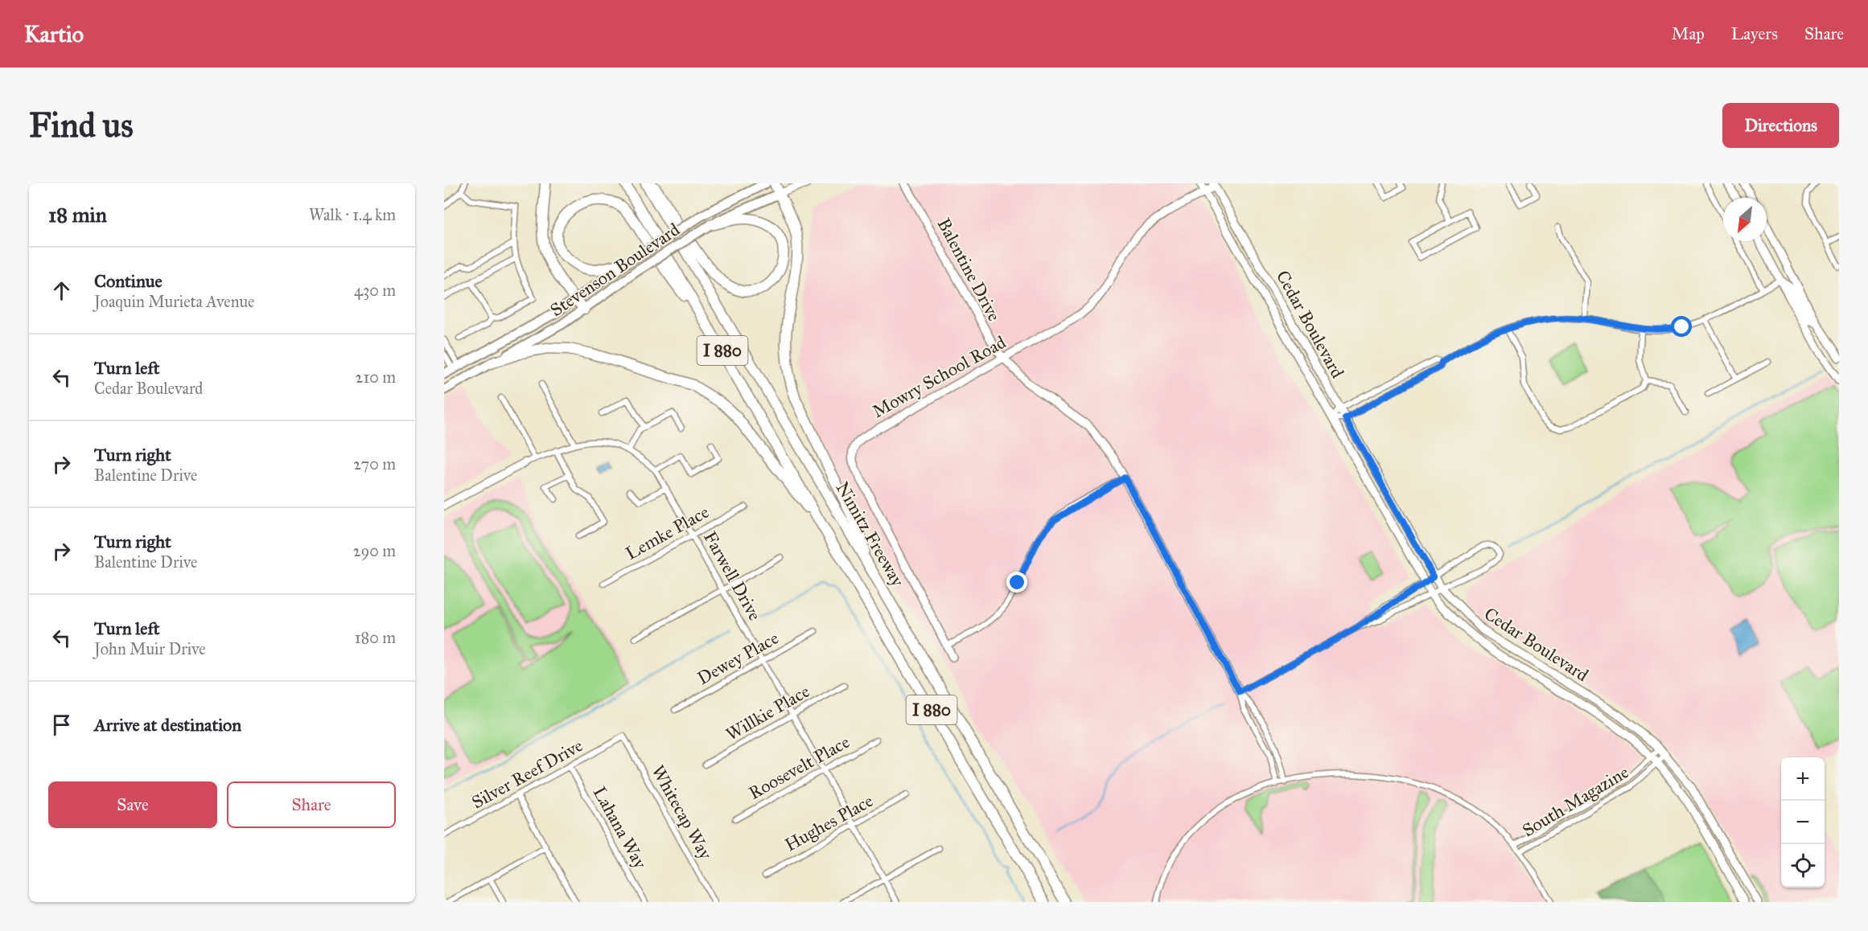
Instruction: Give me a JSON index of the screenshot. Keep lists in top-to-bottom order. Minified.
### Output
{"streets":{"highway":["I 880","Nimitz Freeway"],"main road":["Stevenson Boulevard","Balentine Drive","Cedar Boulevard","Mowry School Road","Farwell Drive"],"street":["Lemke Place","Dewey Place","Willkie Place","Roosevelt Place","Silver Reef Drive","South Magazine","Whitecap Way","Hughes Place","Lahana Way"]},"crossings":[["Balentine Drive","Mowry School Road"],["Cedar Boulevard","Mowry School Road"],["Cedar Boulevard","South Magazine"],["Lemke Place","Farwell Drive"],["Farwell Drive","Dewey Place"],["Farwell Drive","Willkie Place"],["Farwell Drive","Roosevelt Place"],["Farwell Drive","Hughes Place"],["Silver Reef Drive","Whitecap Way"],["Silver Reef Drive","Lahana Way"]],"north":"bottom left","page":{"header":"Kartio","nav":["Map","Layers","Share"],"buttons":["Directions",["Save","Share"]],"title":"Find us","heading":["18 min","Walk · 1.4 km"],"list":[["Continue","Joaquin Murieta Avenue","430 m"],["Turn left","Cedar Boulevard","210 m"],["Turn right","Balentine Drive","270 m"],["Turn right","Balentine Drive","290 m"],["Turn left","John Muir Drive","180 m"],"Arrive at destination"],"map_buttons":["+","−"]}}
